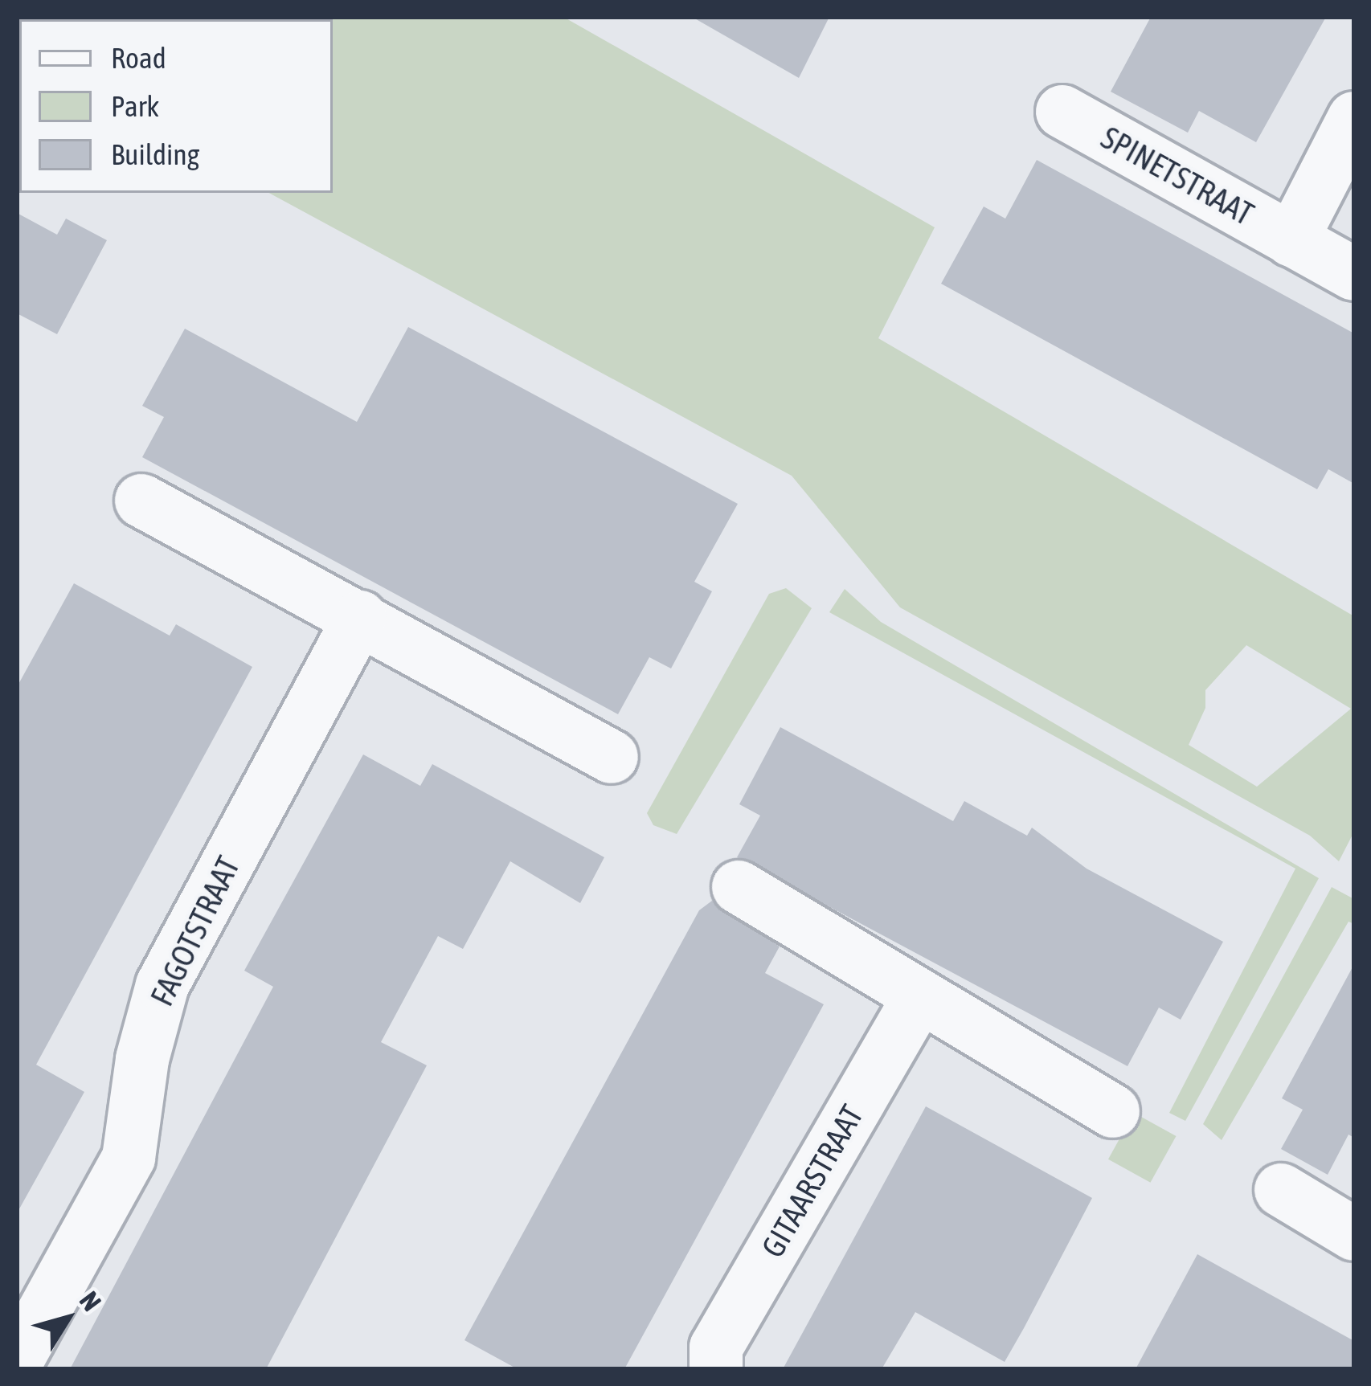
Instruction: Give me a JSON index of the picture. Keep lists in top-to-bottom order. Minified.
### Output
{"streets":{"street":["SPINETSTRAAT","FAGOTSTRAAT","GITAARSTRAAT"]},"legend":["Road","Park","Building"],"north":"top right"}
